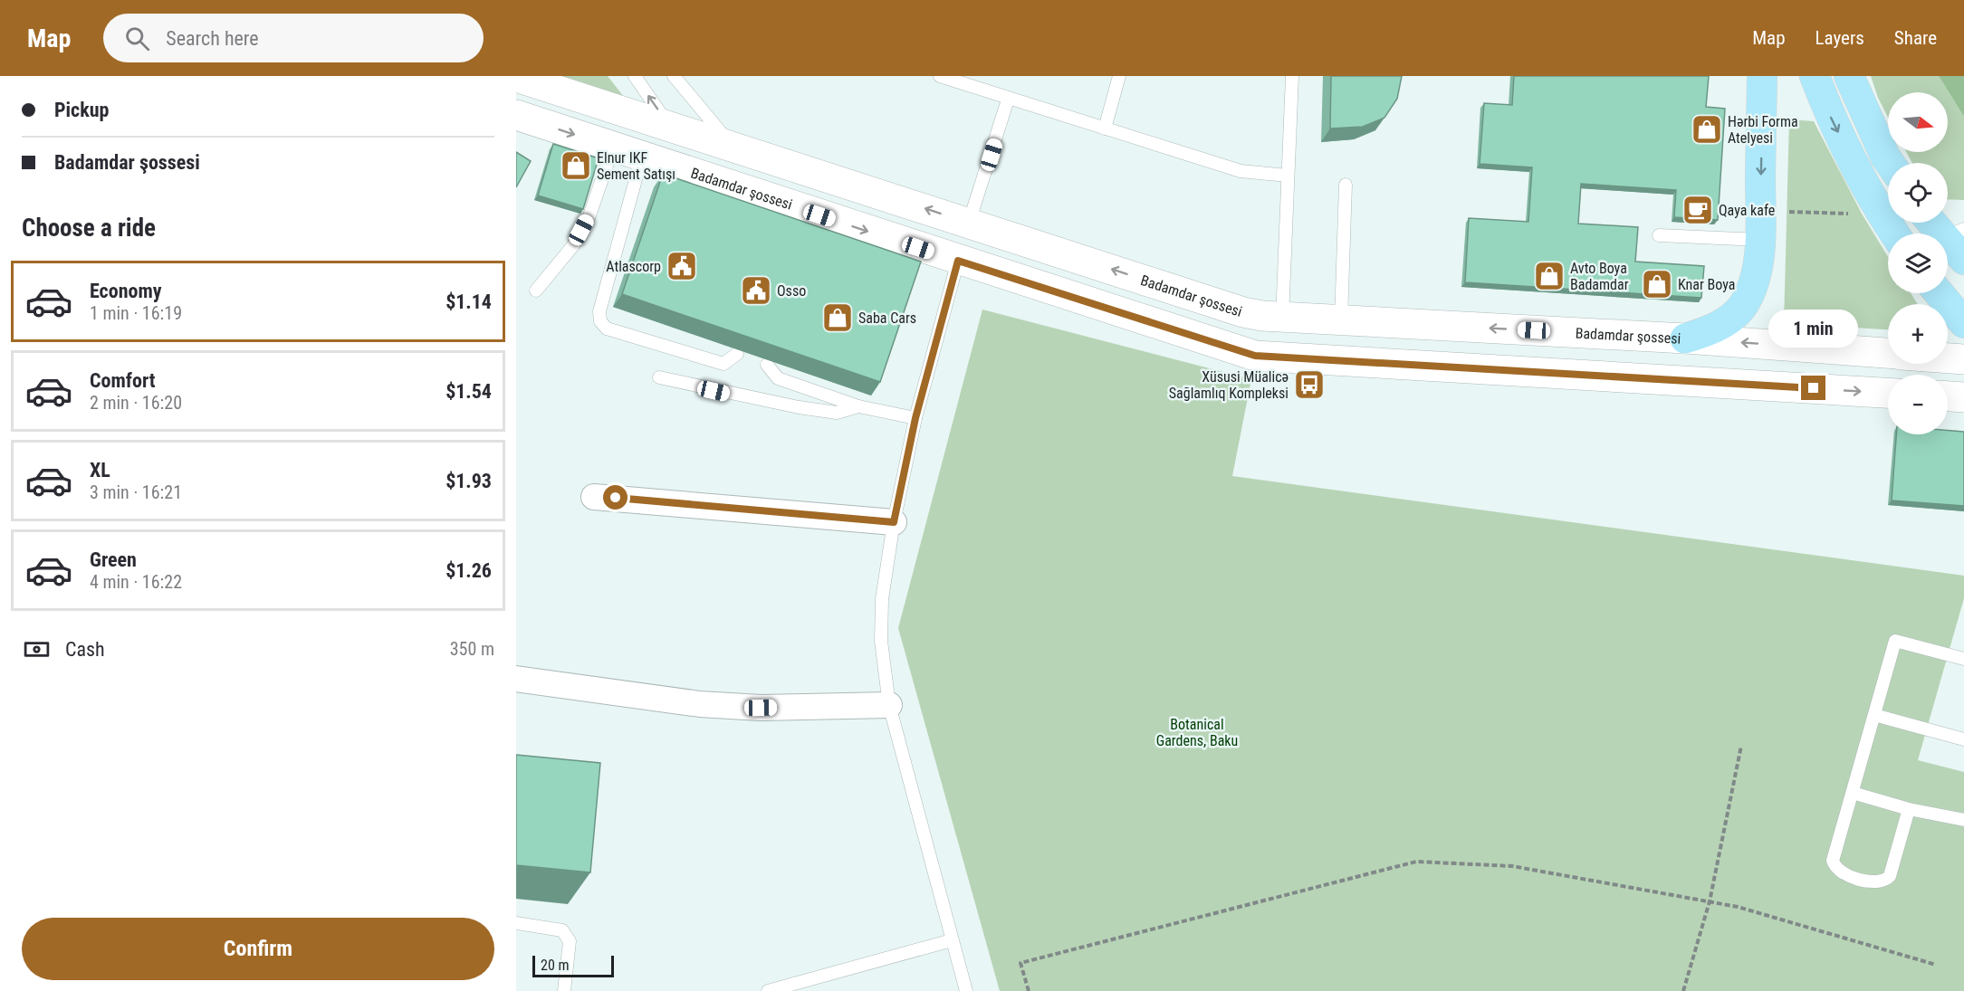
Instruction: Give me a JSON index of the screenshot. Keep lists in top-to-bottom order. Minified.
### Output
{"streets":{"main road":["Badamdar şossesi"]},"parks":["Botanical Gardens, Baku"],"places":{"shop":["Hərbi Forma Atelyesi","Elnur IKF Sement Satışı","Avto Boya Badamdar","Knar Boya","Saba Cars"],"cafe":["Qaya kafe"],"public building":["Atlascorp","Osso"],"bus stop":["Xüsusi Müalicə Sağlamlıq Kompleksi"]},"scale_bar":"20 m","north":"right","page":{"header":"Map","search":"Search here","nav":["Map","Layers","Share"],"banner":["Pickup","Badamdar şossesi"],"map_buttons":["+","−"],"heading":"Choose a ride","list":[{"name":"Economy","note":"1 min · 16:19","value":"$1.14"},{"name":"Comfort","note":"2 min · 16:20","value":"$1.54"},{"name":"XL","note":"3 min · 16:21","value":"$1.93"},{"name":"Green","note":"4 min · 16:22","value":"$1.26"}],"bubble":"1 min","pay":["Cash","350 m"],"buttons":"Confirm","scale":"20 m"}}
